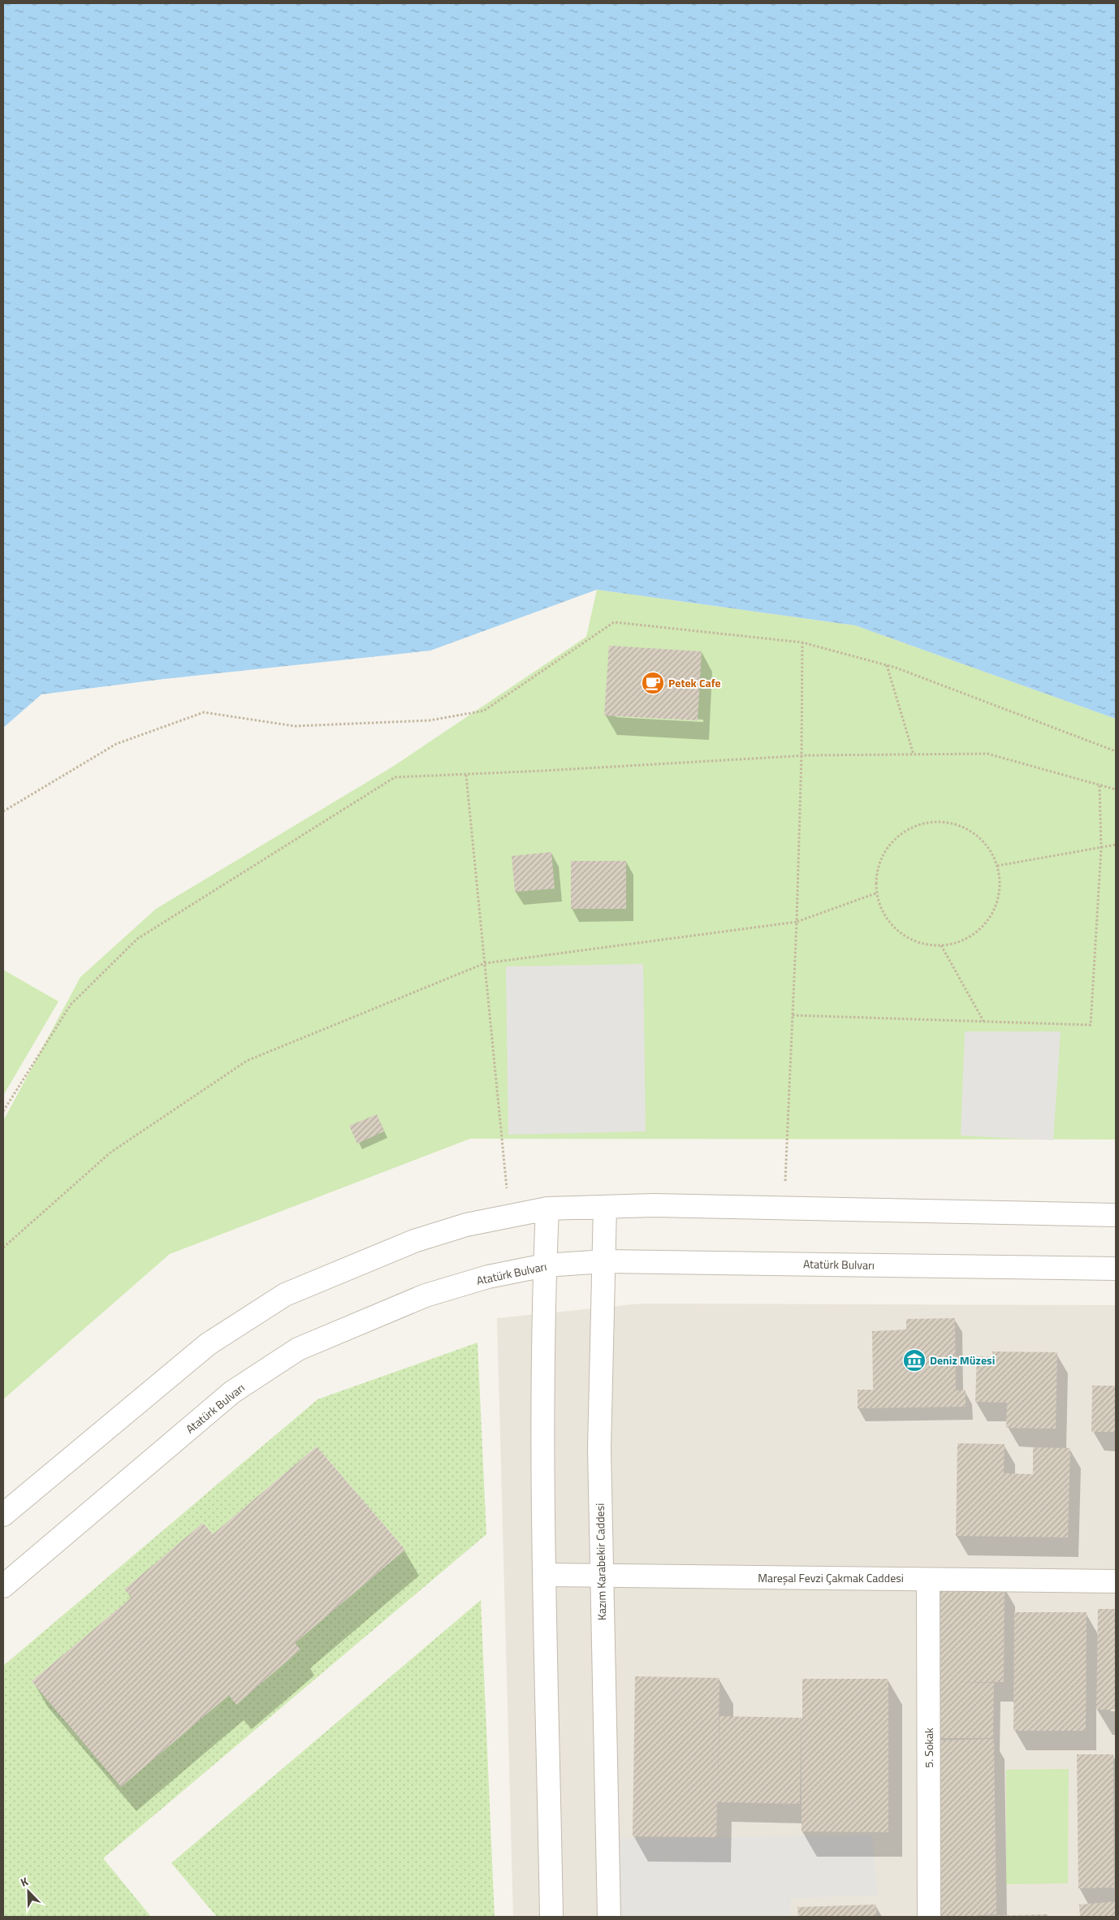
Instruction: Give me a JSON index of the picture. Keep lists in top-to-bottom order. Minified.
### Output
{"streets":{"street":["Atatürk Bulvarı","Kazım Karabekir Caddesi","Mareşal Fevzi Çakmak Caddesi","5. Sokak"]},"crossings":[["Atatürk Bulvarı","Kazım Karabekir Caddesi"],["Kazım Karabekir Caddesi","Mareşal Fevzi Çakmak Caddesi"],["Mareşal Fevzi Çakmak Caddesi","5. Sokak"]],"places":{"cafe":["Petek Cafe"],"museum":["Deniz Müzesi"]},"north":"top left"}
